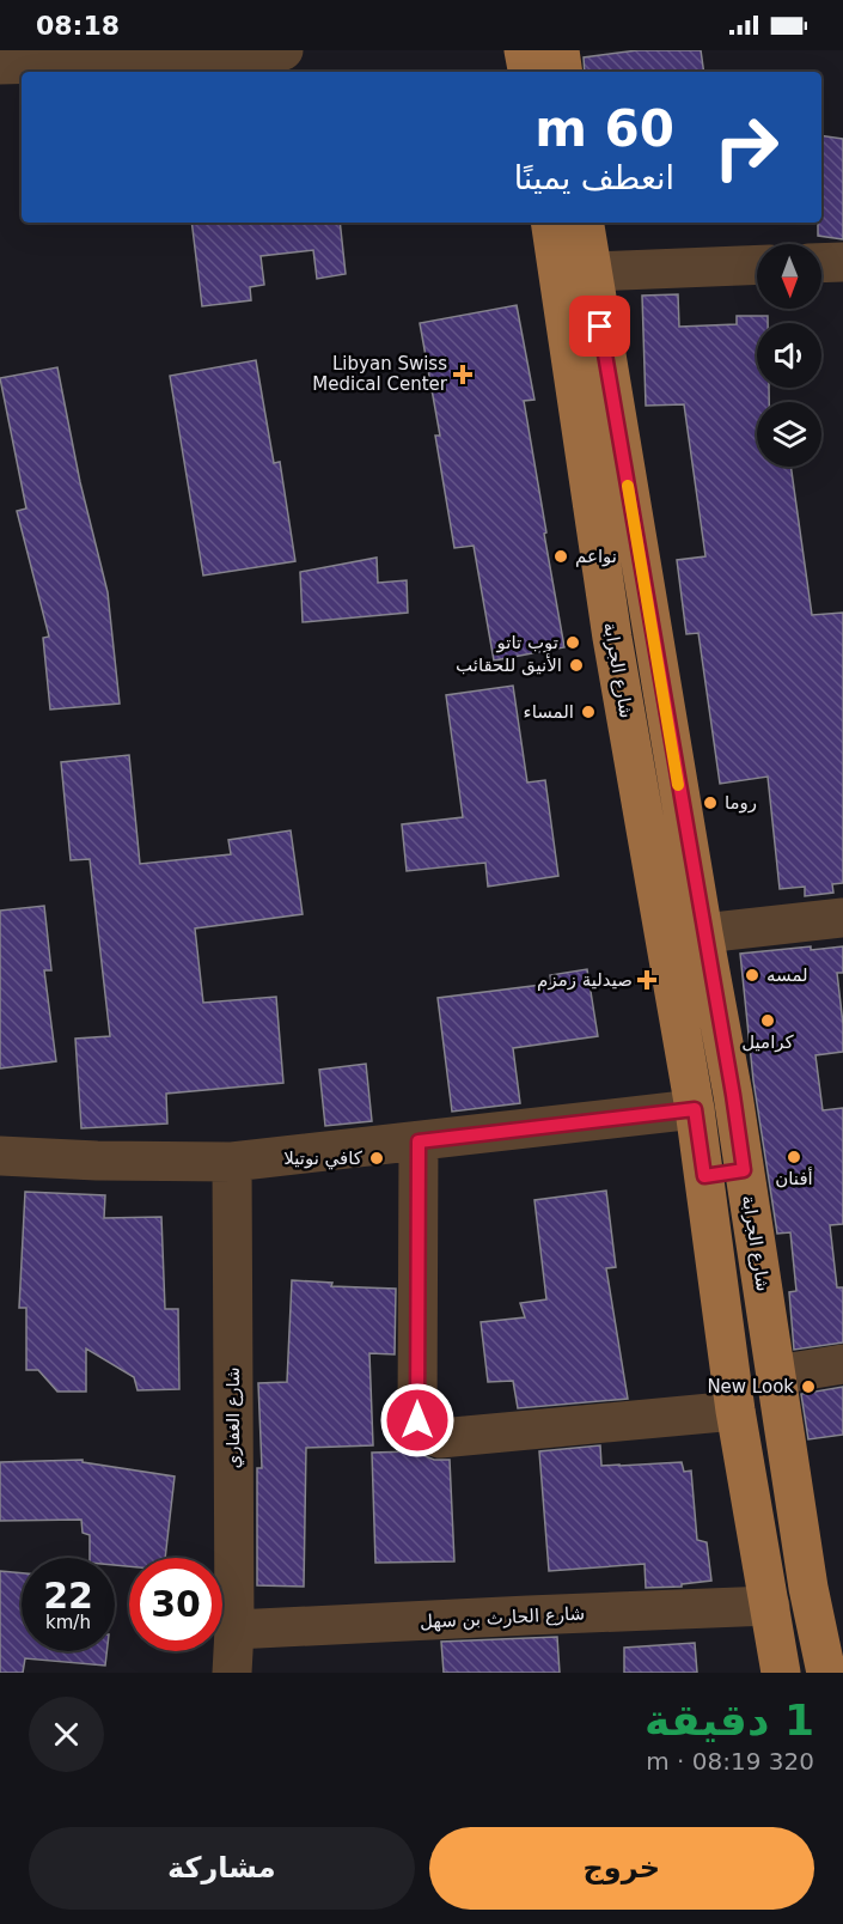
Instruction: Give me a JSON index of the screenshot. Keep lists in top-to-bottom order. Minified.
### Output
{"streets":{"main road":["شارع الجرابة"],"street":["شارع الغفاري","شارع الحارث بن سهل"]},"crossings":[["شارع الجرابة","شارع الحارث بن سهل"],["شارع الغفاري","شارع الحارث بن سهل"]],"places":{"health":["Libyan Swiss Medical Center","صيدلية زمزم"],"other":["نواعم","توب تاتو","الأنيق للحقائب","المساء","روما","لمسه","كراميل","أفنان","كافي نوتيلا","New Look"]},"north":"bottom","page":{"status":"08:18","turn":["60 m","انعطف يمينًا"],"speed":"22 km/h","limit":"30","heading":["1 دقيقة","320 m · 08:19"],"buttons":["خروج","مشاركة"]}}
